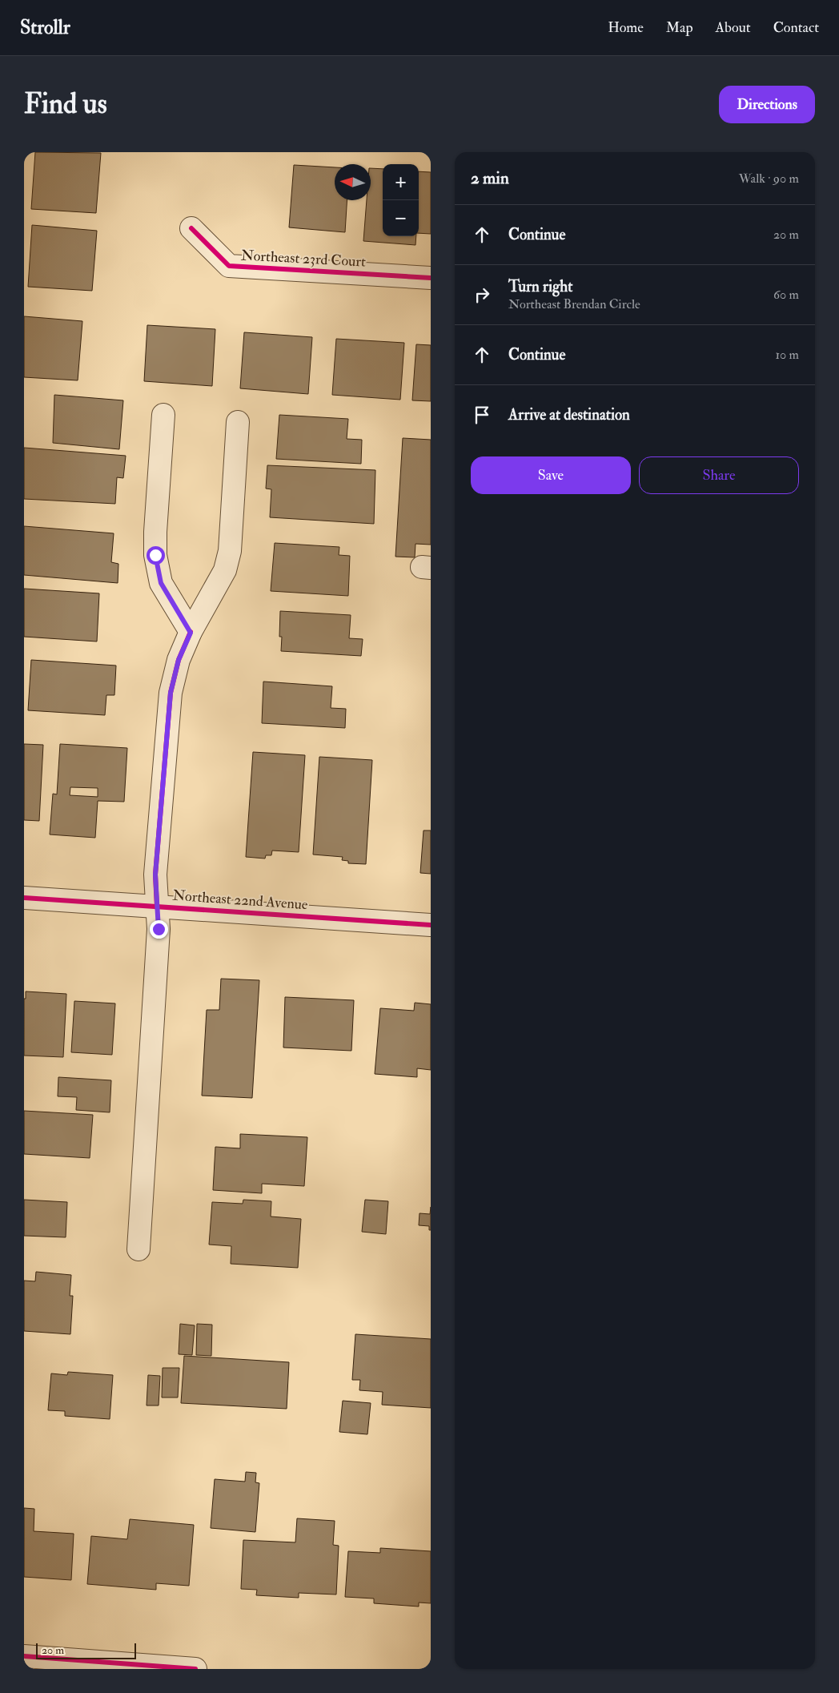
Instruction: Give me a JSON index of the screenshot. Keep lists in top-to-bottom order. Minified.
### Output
{"streets":{"street":["Northeast 23rd Court","Northeast 22nd Avenue"]},"scale_bar":"20 m","north":"left","page":{"header":"Strollr","nav":["Home","Map","About","Contact"],"buttons":["Directions",["Save","Share"]],"title":"Find us","heading":["2 min","Walk · 90 m"],"map_buttons":["+","−"],"list":[["Continue","20 m"],["Turn right","Northeast Brendan Circle","60 m"],["Continue","10 m"],"Arrive at destination"],"scale":"20 m"}}
